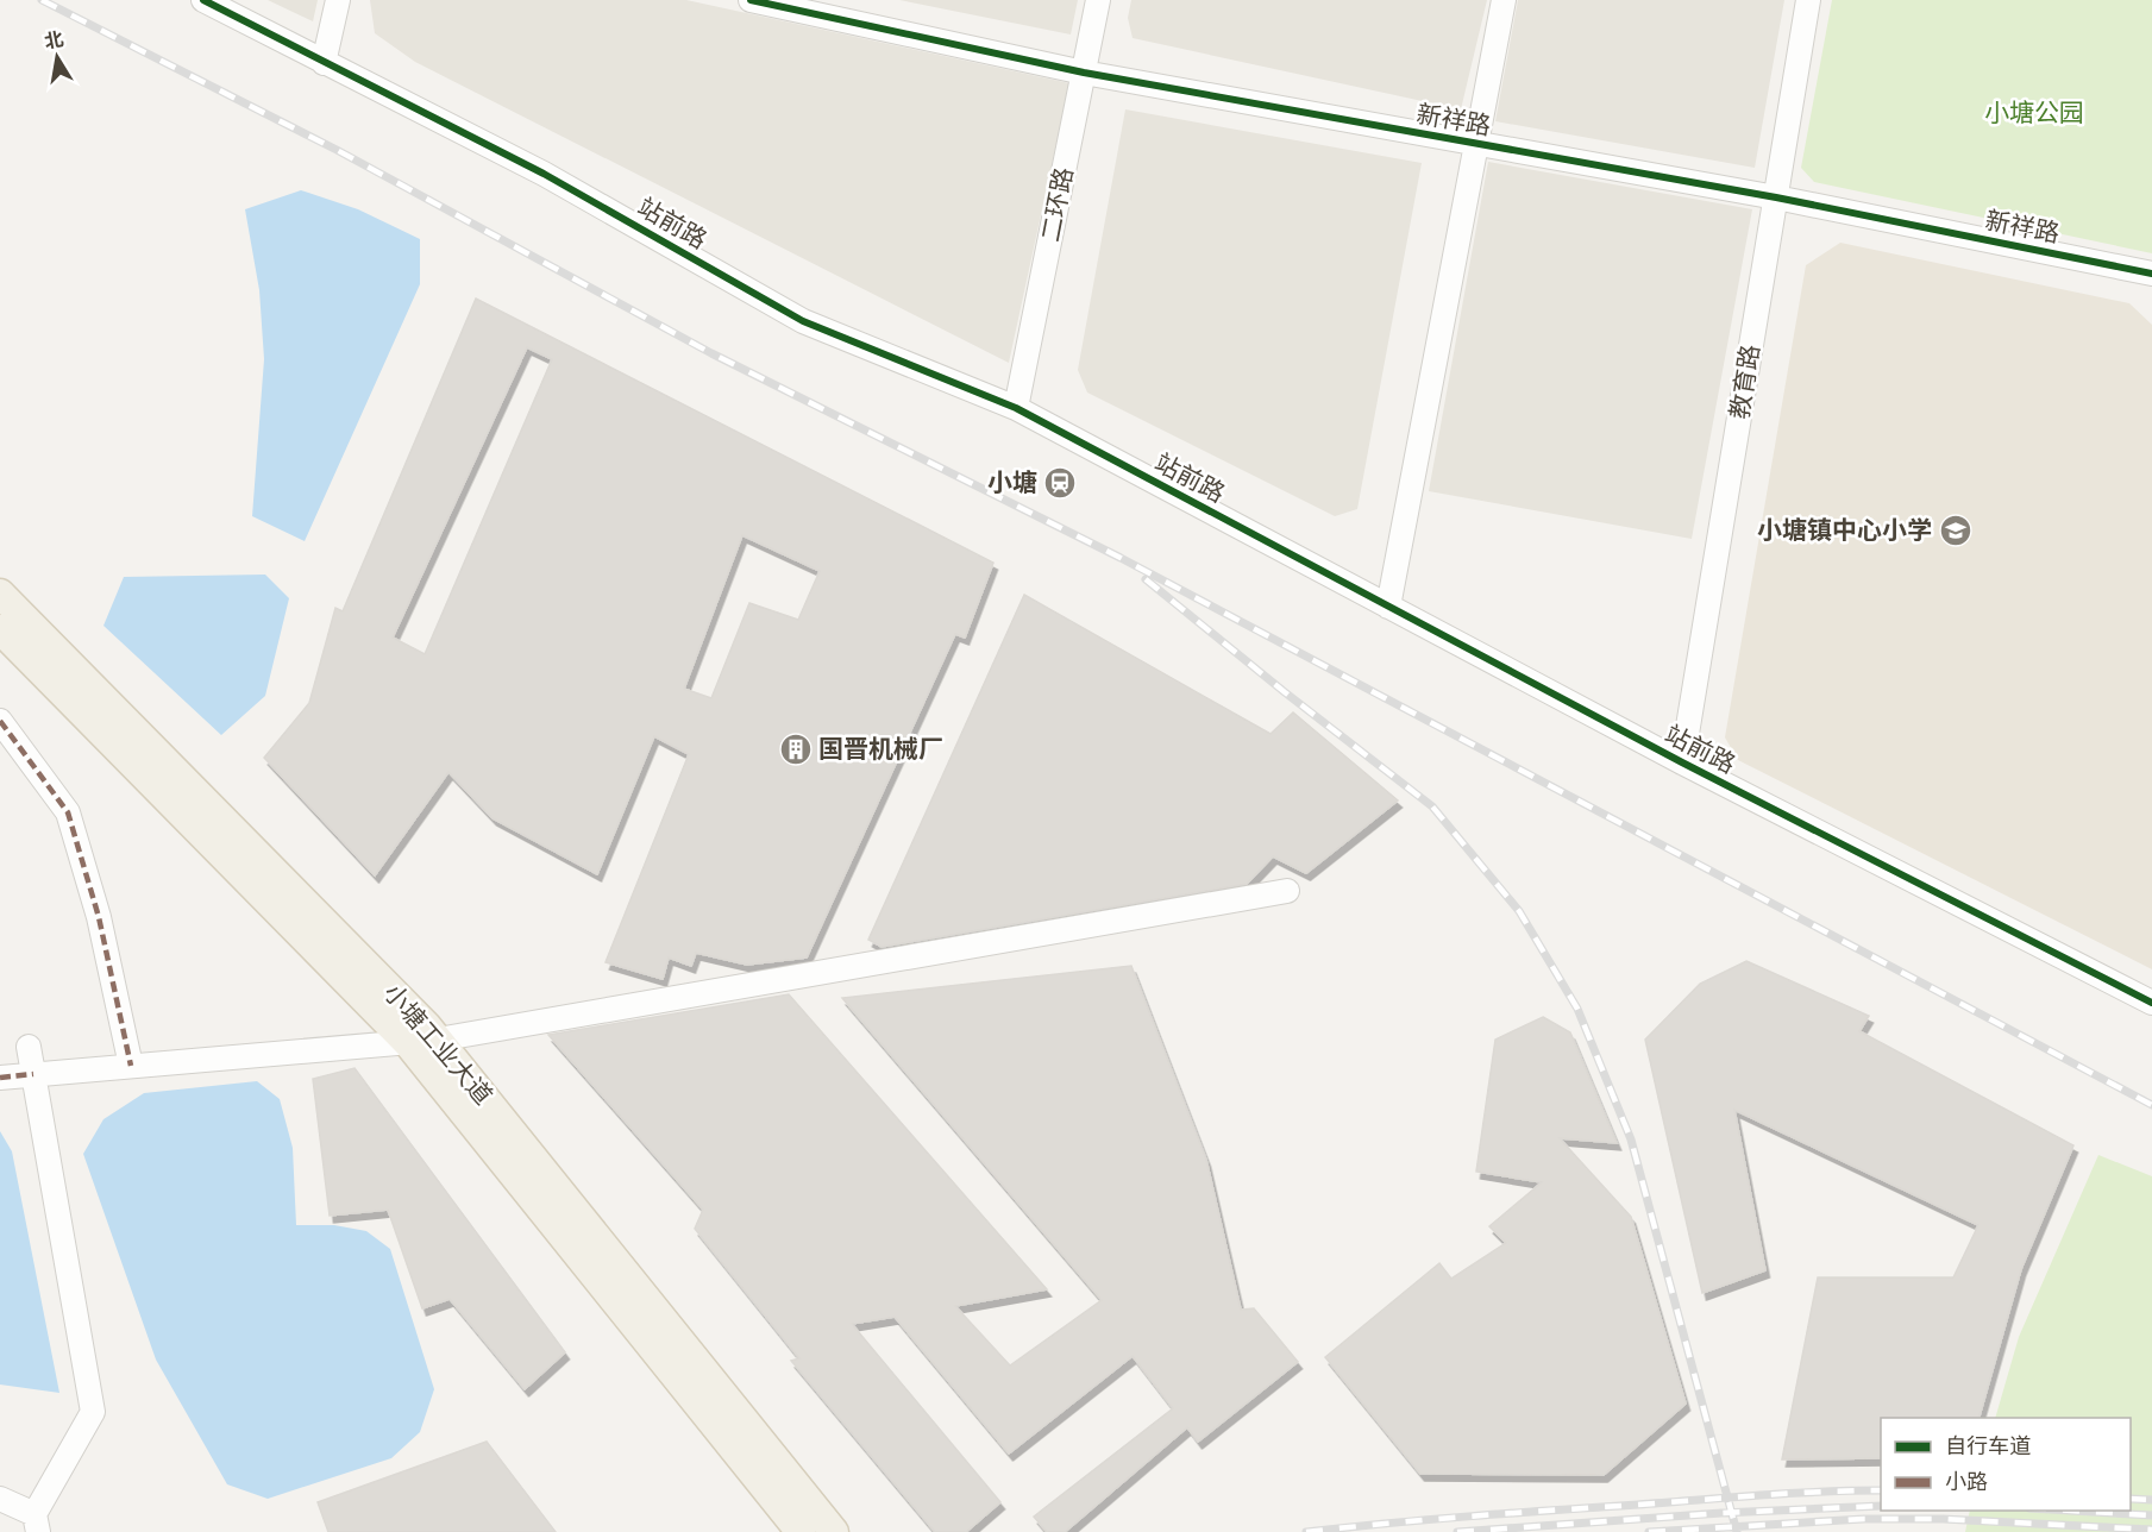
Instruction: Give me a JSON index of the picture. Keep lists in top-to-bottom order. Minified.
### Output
{"streets":{"main road":["小塘工业大道"],"street":["新祥路","二环路","站前路","教育路"]},"crossings":[["新祥路","二环路"],["新祥路","教育路"],["二环路","站前路"],["站前路","教育路"]],"parks":["小塘公园"],"places":{"station":["小塘"],"school or university":["小塘镇中心小学"],"building":["国晋机械厂"]},"legend":["自行车道","小路"],"north":"top"}
